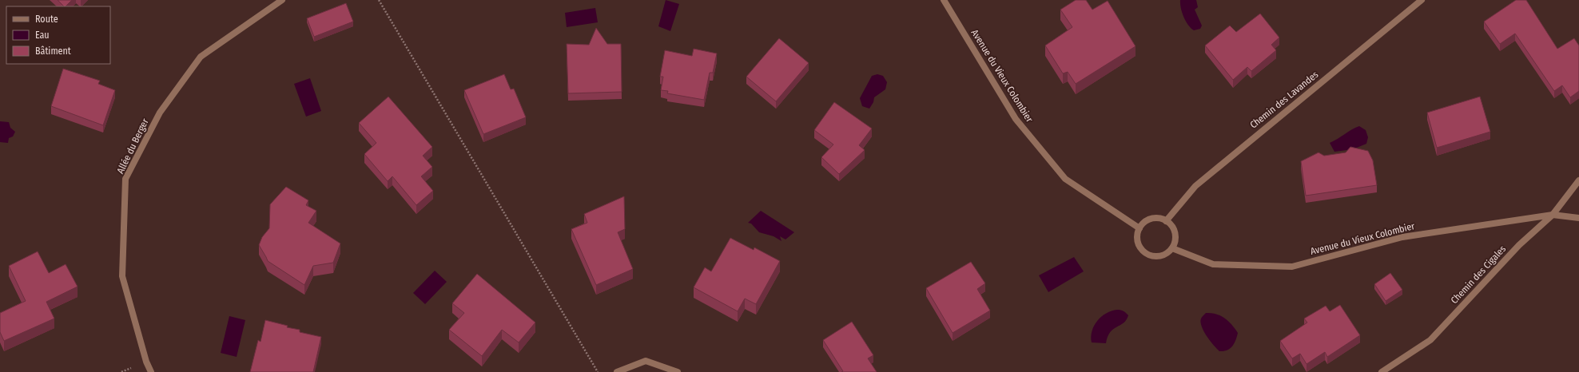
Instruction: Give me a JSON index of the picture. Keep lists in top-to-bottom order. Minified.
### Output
{"streets":{"street":["Avenue du Vieux Colombier","Chemin des Lavandes","Allée du Berger","Chemin des Cigales"]},"crossings":[["Avenue du Vieux Colombier","Chemin des Lavandes"],["Avenue du Vieux Colombier","Chemin des Cigales"]],"legend":["Route","Eau","Bâtiment"]}
